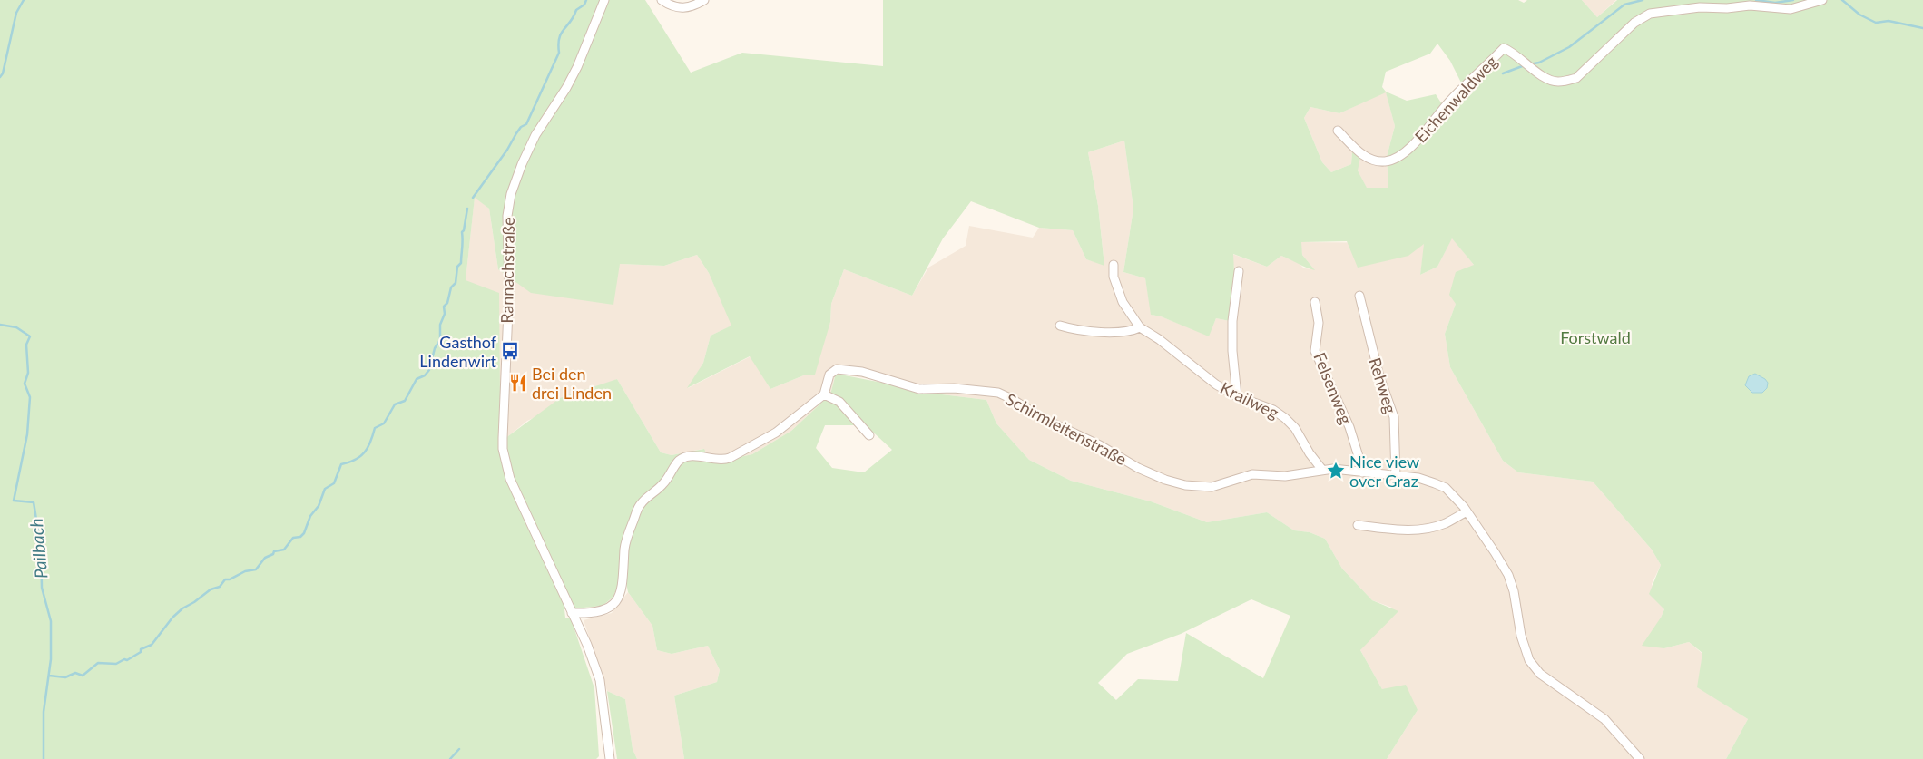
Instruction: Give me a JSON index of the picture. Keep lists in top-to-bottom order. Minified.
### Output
{"streets":{"street":["Eichenwaldweg","Rannachstraße","Rehweg","Felsenweg","Krailweg","Schirmleitenstraße"]},"crossings":[["Rehweg","Schirmleitenstraße"],["Felsenweg","Schirmleitenstraße"],["Krailweg","Schirmleitenstraße"]],"water":["Pailbach"],"parks":["Forstwald"],"places":{"bus stop":["Gasthof Lindenwirt"],"restaurant":["Bei den drei Linden"],"place":["Nice view over Graz"]}}
